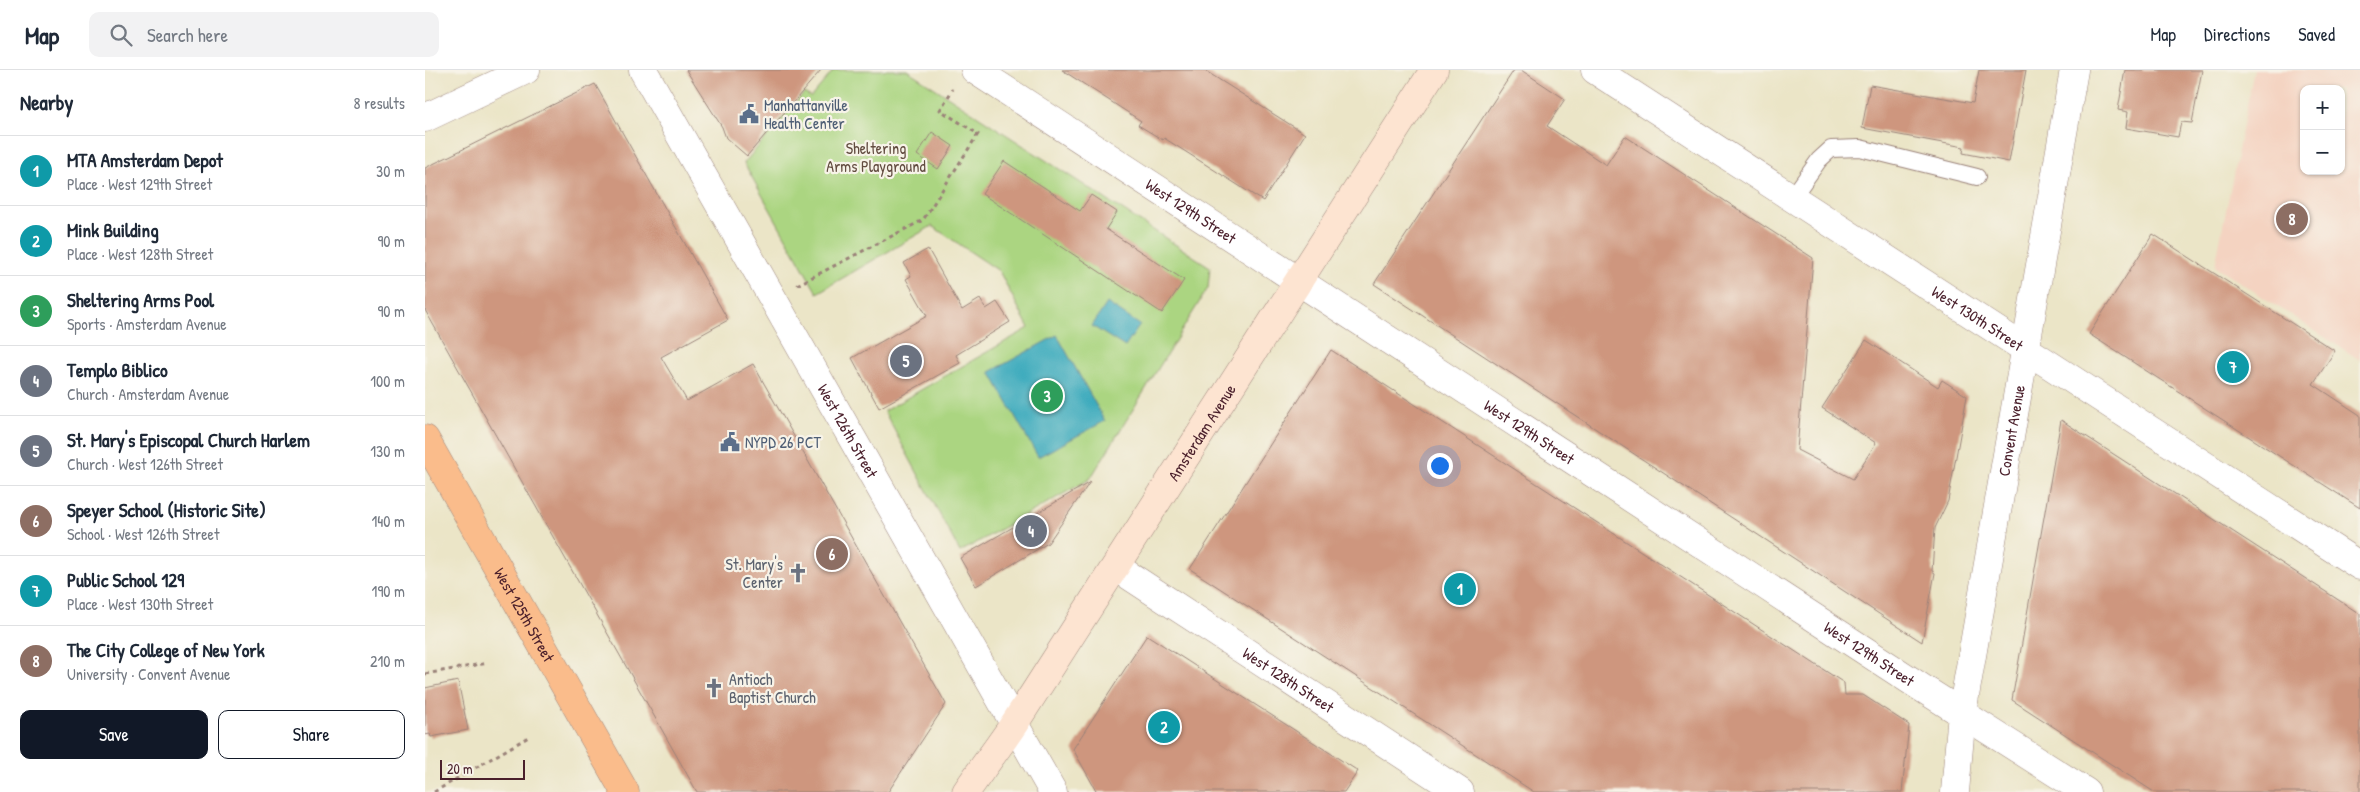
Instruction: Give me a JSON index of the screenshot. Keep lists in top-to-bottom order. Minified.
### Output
{"streets":{"main road":["Amsterdam Avenue","West 125th Street"],"street":["West 129th Street","West 130th Street","West 126th Street","Convent Avenue","West 128th Street"]},"crossings":[["West 129th Street","Convent Avenue"],["West 129th Street","Amsterdam Avenue"],["West 130th Street","Convent Avenue"],["West 126th Street","Amsterdam Avenue"],["Amsterdam Avenue","West 128th Street"]],"parks":["Sheltering Arms Playground"],"places":{"public building":["Manhattanville Health Center","NYPD 26 PCT"],"church":["St. Mary's Center","Antioch Baptist Church"]},"scale_bar":"20 m","page":{"header":"Map","search":"Search here","nav":["Map","Directions","Saved"],"heading":["Nearby","8 results"],"map_buttons":["+","−"],"list":[{"mark":"1","name":"MTA Amsterdam Depot","note":"Place · West 129th Street","value":"30 m"},{"mark":"2","name":"Mink Building","note":"Place · West 128th Street","value":"90 m"},{"mark":"3","name":"Sheltering Arms Pool","note":"Sports · Amsterdam Avenue","value":"90 m"},{"mark":"4","name":"Templo Biblico","note":"Church · Amsterdam Avenue","value":"100 m"},{"mark":"5","name":"St. Mary's Episcopal Church Harlem","note":"Church · West 126th Street","value":"130 m"},{"mark":"6","name":"Speyer School (Historic Site)","note":"School · West 126th Street","value":"140 m"},{"mark":"7","name":"Public School 129","note":"Place · West 130th Street","value":"190 m"},{"mark":"8","name":"The City College of New York","note":"University · Convent Avenue","value":"210 m"}],"pins":["8","5","7","3","4","6","1","2"],"buttons":["Save","Share"],"scale":"20 m"}}
